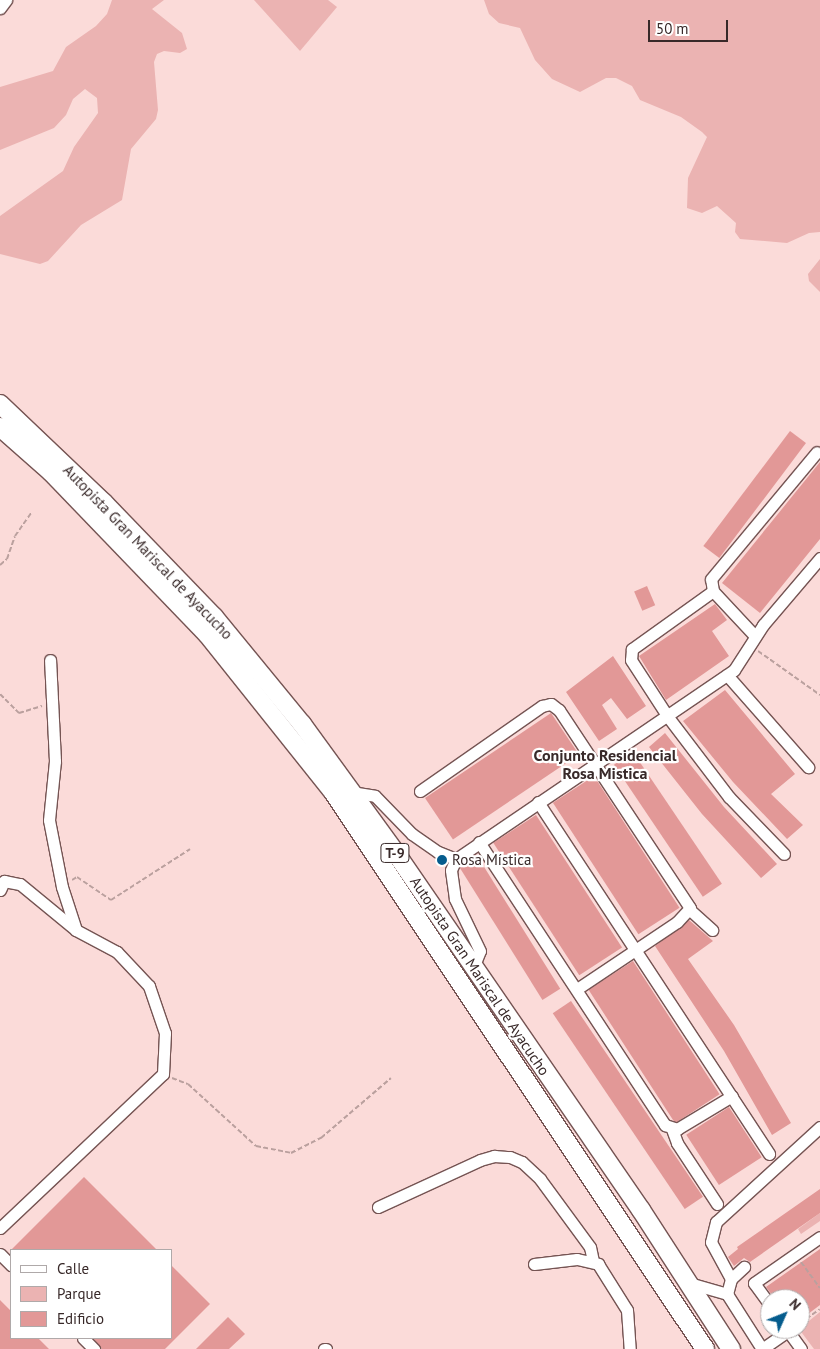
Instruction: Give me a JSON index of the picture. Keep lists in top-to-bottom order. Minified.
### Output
{"streets":{"highway":["Autopista Gran Mariscal de Ayacucho","T-9"]},"districts":["Conjunto Residencial Rosa Mistica"],"places":["Rosa Mística"],"legend":["Calle","Parque","Edificio"],"scale_bar":"50 m","north":"top right"}
